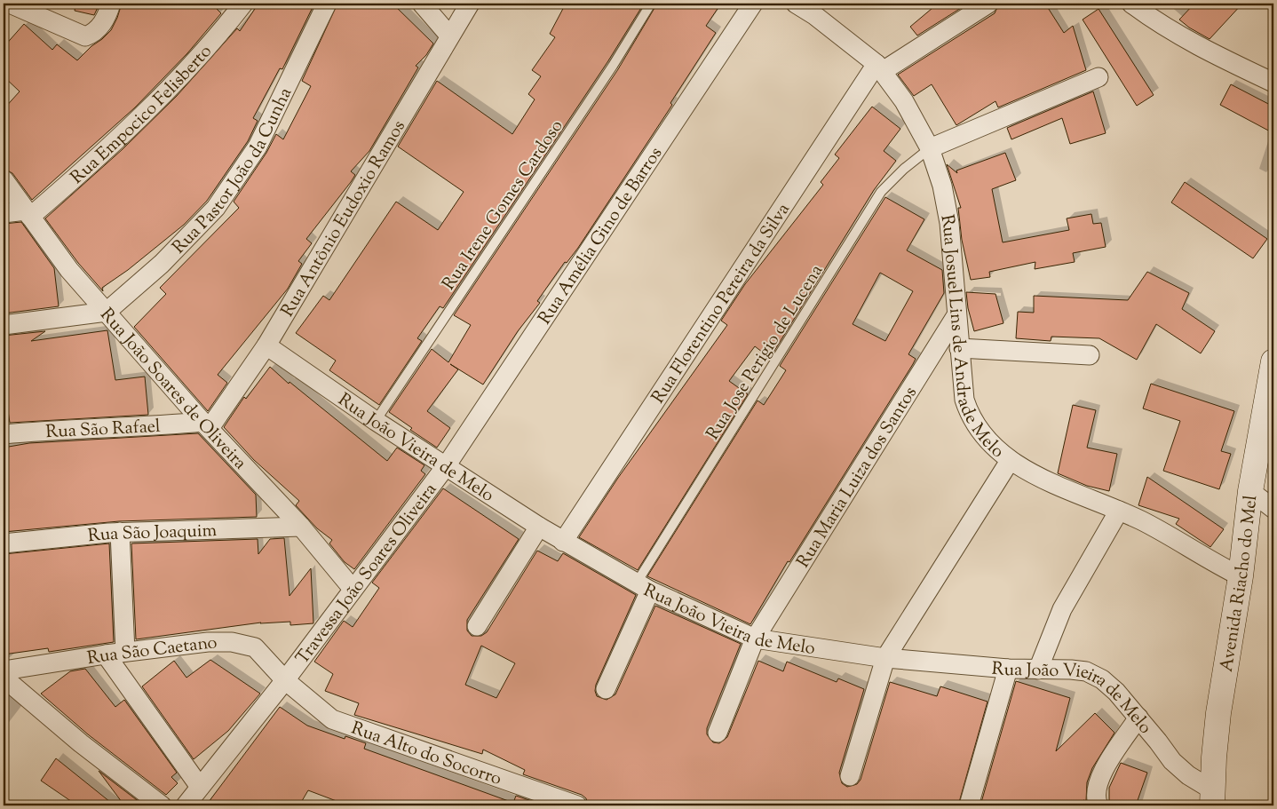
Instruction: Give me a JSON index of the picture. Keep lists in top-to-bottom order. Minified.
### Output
{"streets":{"street":["Rua Empocico Felisberto","Rua Pastor João da Cunha","Rua Antônio Eudoxio Ramos","Rua Amélia Gino de Barros","Rua Florentino Pereira da Silva","Rua Josuel Lins de Andrade Melo","Rua João Soares de Oliveira","Rua São Rafael","Rua João Vieira de Melo","Rua Maria Luiza dos Santos","Rua São Joaquim","Travessa João Soares Oliveira","Avenida Riacho do Mel","Rua São Caetano","Rua Alto do Socorro"],"lane":["Rua Irene Gomes Cardoso","Rua Jose Perigio de Lucena"]},"crossings":[["Rua Empocico Felisberto","Rua João Soares de Oliveira"],["Rua Pastor João da Cunha","Rua João Soares de Oliveira"],["Rua Irene Gomes Cardoso","Rua João Vieira de Melo"],["Rua Antônio Eudoxio Ramos","Rua João Soares de Oliveira"],["Rua Antônio Eudoxio Ramos","Rua São Rafael"],["Rua Antônio Eudoxio Ramos","Rua João Vieira de Melo"],["Rua Amélia Gino de Barros","Rua João Vieira de Melo"],["Rua Amélia Gino de Barros","Travessa João Soares Oliveira"],["Rua Florentino Pereira da Silva","Rua Josuel Lins de Andrade Melo"],["Rua Florentino Pereira da Silva","Rua João Vieira de Melo"],["Rua Josuel Lins de Andrade Melo","Rua Jose Perigio de Lucena"],["Rua Josuel Lins de Andrade Melo","Rua Maria Luiza dos Santos"],["Rua Josuel Lins de Andrade Melo","Avenida Riacho do Mel"],["Rua Jose Perigio de Lucena","Rua João Vieira de Melo"],["Rua João Soares de Oliveira","Rua São Rafael"],["Rua João Soares de Oliveira","Rua São Joaquim"],["Rua João Soares de Oliveira","Travessa João Soares Oliveira"],["Rua João Vieira de Melo","Rua Maria Luiza dos Santos"],["Rua João Vieira de Melo","Travessa João Soares Oliveira"],["Rua João Vieira de Melo","Avenida Riacho do Mel"],["Travessa João Soares Oliveira","Rua São Caetano"],["Travessa João Soares Oliveira","Rua Alto do Socorro"],["Rua São Caetano","Rua Alto do Socorro"]]}
